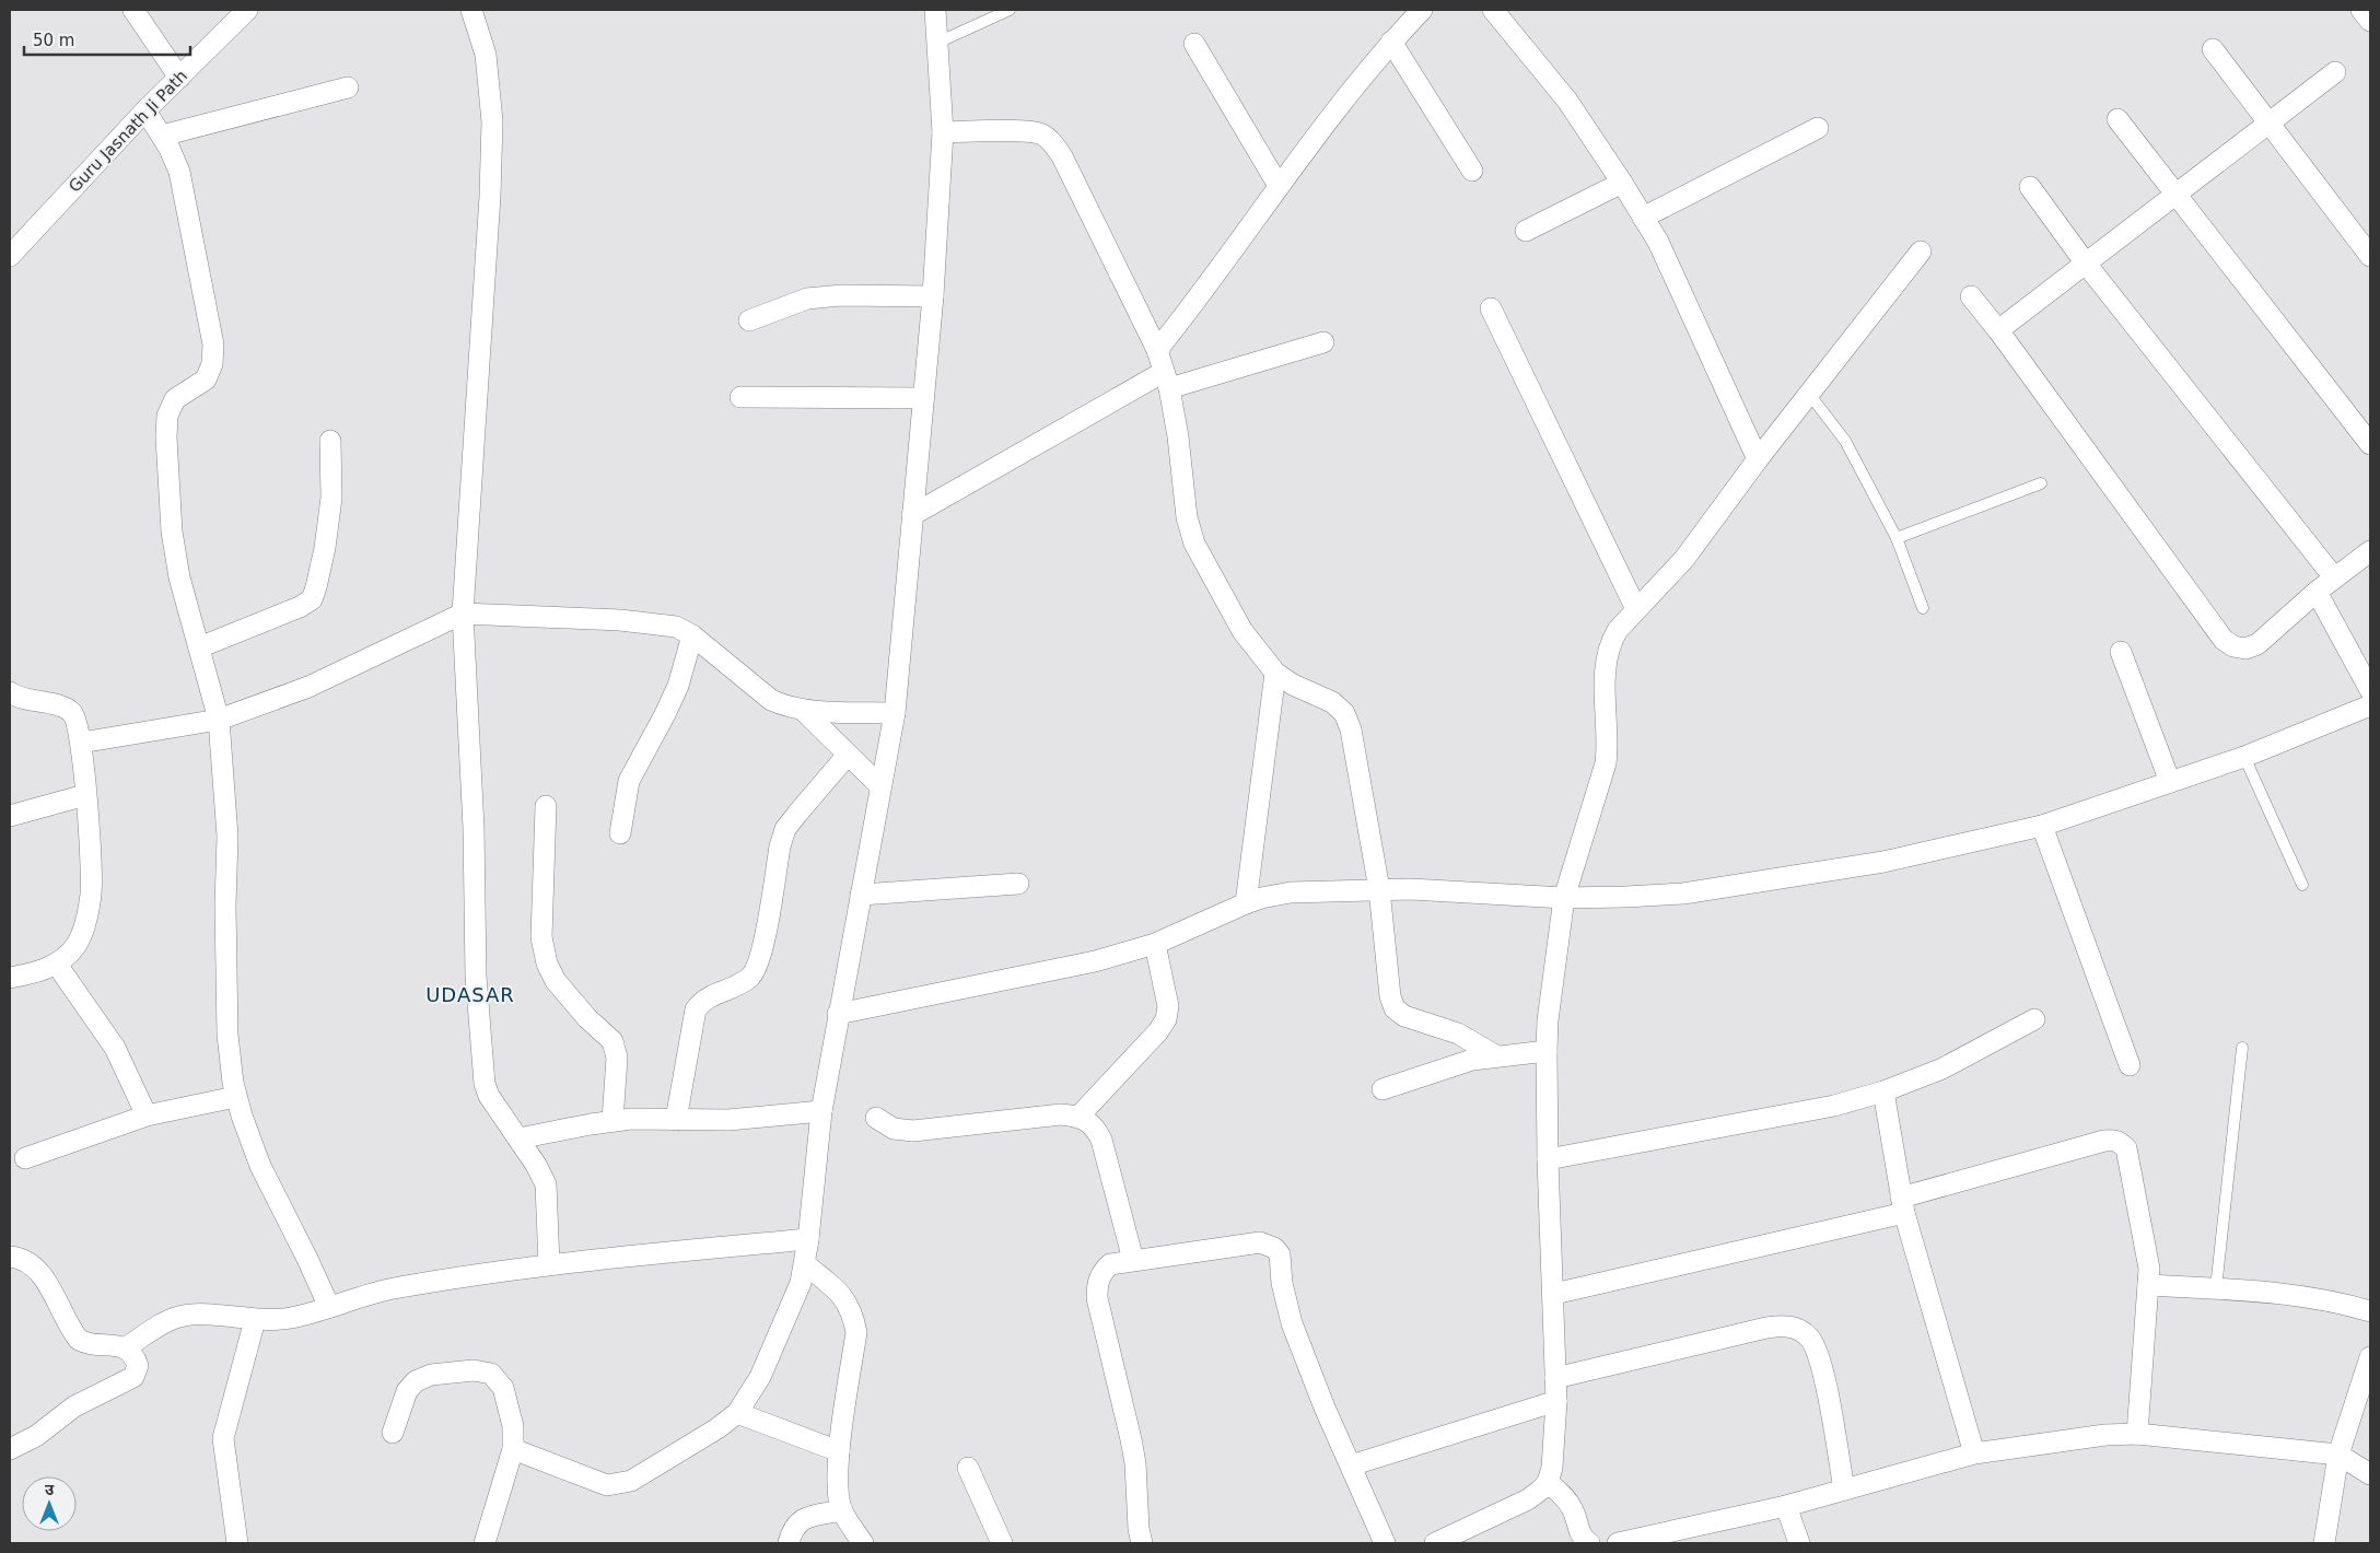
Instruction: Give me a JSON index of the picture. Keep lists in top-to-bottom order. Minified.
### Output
{"streets":{"street":["Guru Jasnath Ji Path"]},"districts":["UDASAR"],"scale_bar":"50 m","north":"top"}
